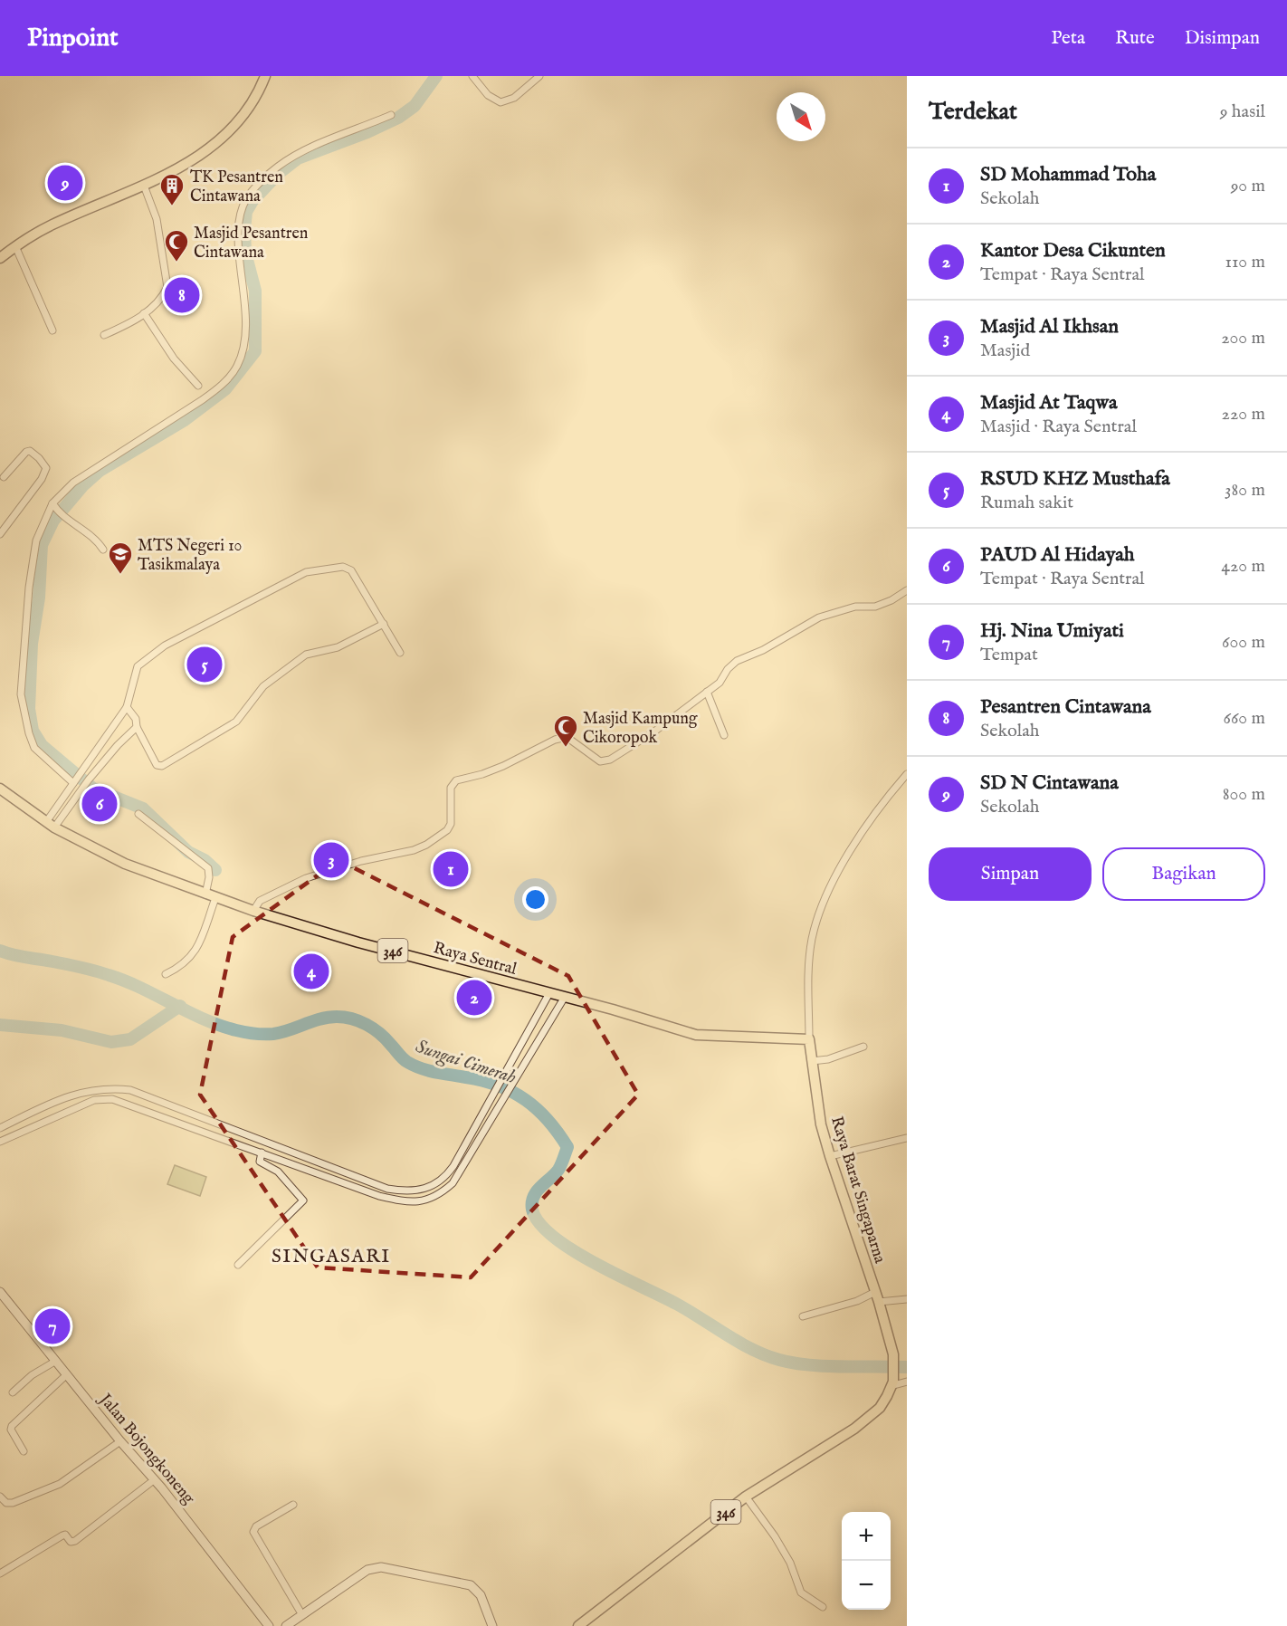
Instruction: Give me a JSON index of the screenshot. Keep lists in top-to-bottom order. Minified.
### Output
{"streets":{"main road":["346","Raya Sentral","Raya Barat Singaparna","Jalan Bojongkoneng"]},"crossings":[["346","Raya Barat Singaparna"],["Raya Sentral","Raya Barat Singaparna"]],"districts":["SINGASARI"],"water":["Sungai Cimerah"],"places":{"building":["TK Pesantren Cintawana"],"mosque":["Masjid Pesantren Cintawana","Masjid Kampung Cikoropok"],"school or university":["MTS Negeri 10 Tasikmalaya"]},"north":"bottom right","page":{"header":"Pinpoint","nav":["Peta","Rute","Disimpan"],"heading":["Terdekat","9 hasil"],"list":[{"mark":"1","name":"SD Mohammad Toha","note":"Sekolah","value":"90 m"},{"mark":"2","name":"Kantor Desa Cikunten","note":"Tempat · Raya Sentral","value":"110 m"},{"mark":"3","name":"Masjid Al Ikhsan","note":"Masjid","value":"200 m"},{"mark":"4","name":"Masjid At Taqwa","note":"Masjid · Raya Sentral","value":"220 m"},{"mark":"5","name":"RSUD KHZ Musthafa","note":"Rumah sakit","value":"380 m"},{"mark":"6","name":"PAUD Al Hidayah","note":"Tempat · Raya Sentral","value":"420 m"},{"mark":"7","name":"Hj. Nina Umiyati","note":"Tempat","value":"600 m"},{"mark":"8","name":"Pesantren Cintawana","note":"Sekolah","value":"660 m"},{"mark":"9","name":"SD N Cintawana","note":"Sekolah","value":"800 m"}],"pins":["9","8","5","6","3","1","4","2","7"],"buttons":["Simpan","Bagikan"],"map_buttons":["+","−"]}}
